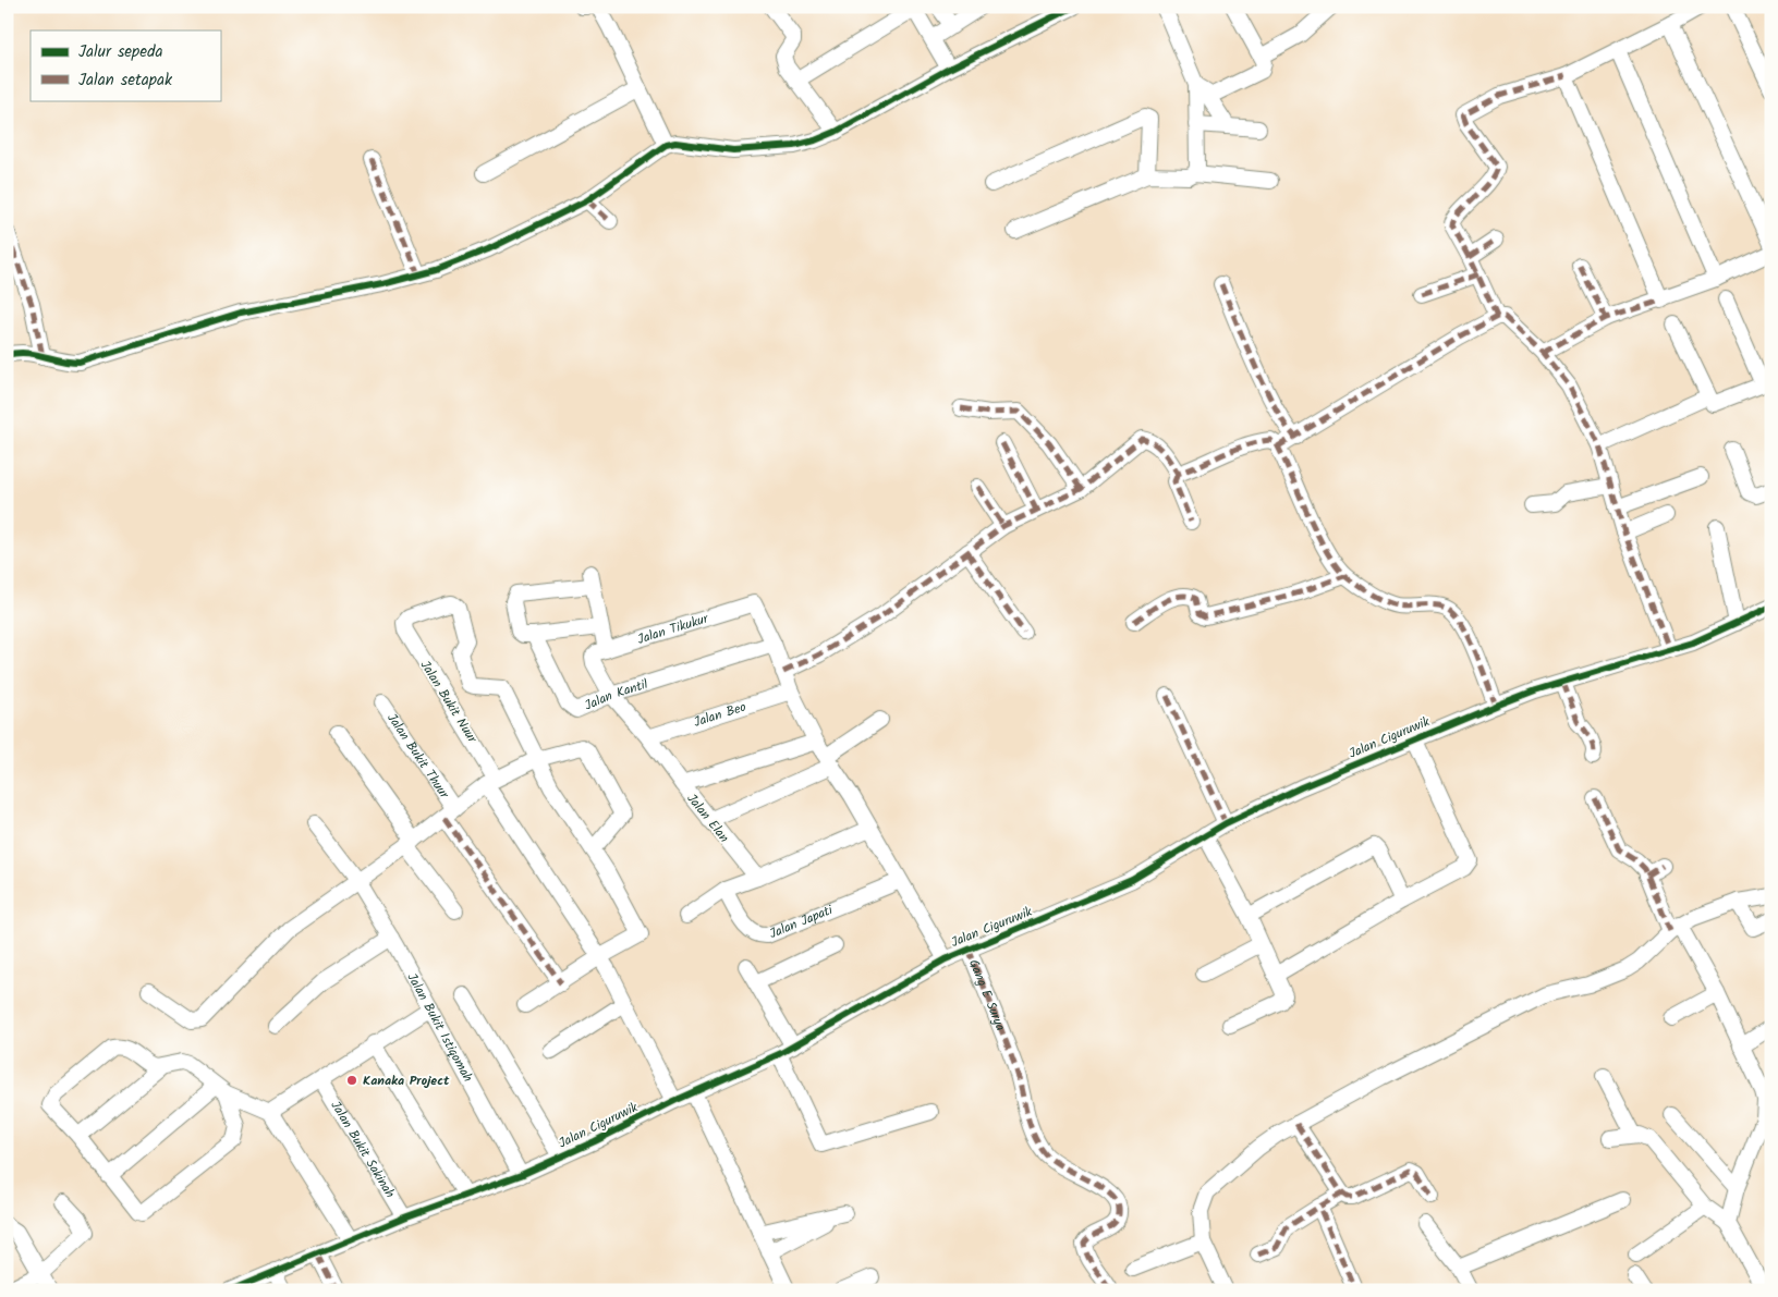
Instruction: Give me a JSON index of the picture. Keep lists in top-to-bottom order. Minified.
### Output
{"streets":{"street":["Jalan Tikukur","Jalan Kantil","Jalan Bukit Nuur","Jalan Beo","Jalan Ciguruwik","Jalan Bukit Thuur","Jalan Elan","Jalan Japati","Gang E Surya","Jalan Bukit Istiqomah","Jalan Bukit Sakinah"]},"crossings":[["Jalan Tikukur","Jalan Kantil"],["Jalan Tikukur","Jalan Elan"],["Jalan Kantil","Jalan Elan"],["Jalan Bukit Nuur","Jalan Ciguruwik"],["Jalan Beo","Jalan Elan"],["Jalan Ciguruwik","Gang E Surya"],["Jalan Ciguruwik","Jalan Bukit Istiqomah"],["Jalan Ciguruwik","Jalan Bukit Sakinah"]],"places":["Kanaka Project"],"legend":["Jalur sepeda","Jalan setapak"]}
